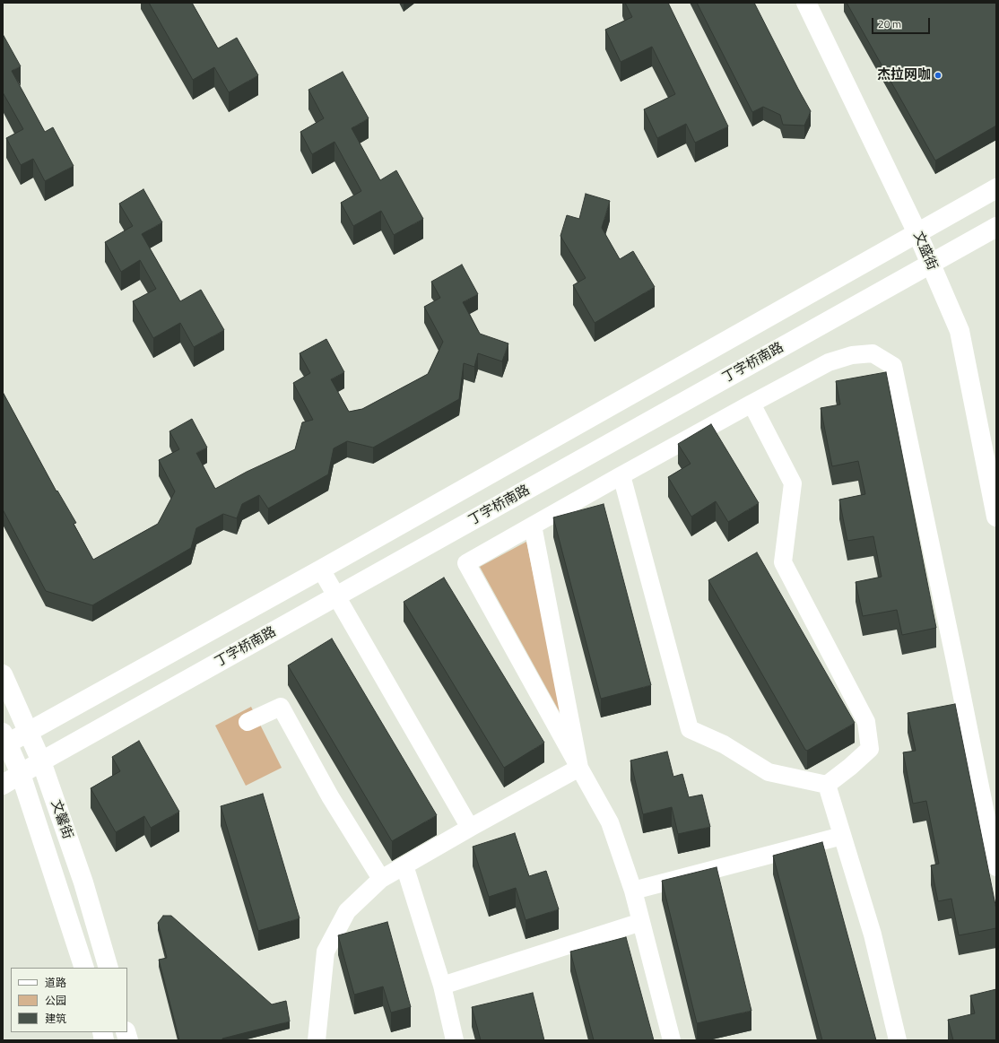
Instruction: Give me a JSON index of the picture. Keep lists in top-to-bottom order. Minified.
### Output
{"streets":{"main road":["文盛街","丁字桥南路","文馨街"]},"crossings":[["文盛街","丁字桥南路"],["丁字桥南路","文馨街"]],"places":["杰拉网咖"],"legend":["道路","公园","建筑"],"scale_bar":"20 m"}
